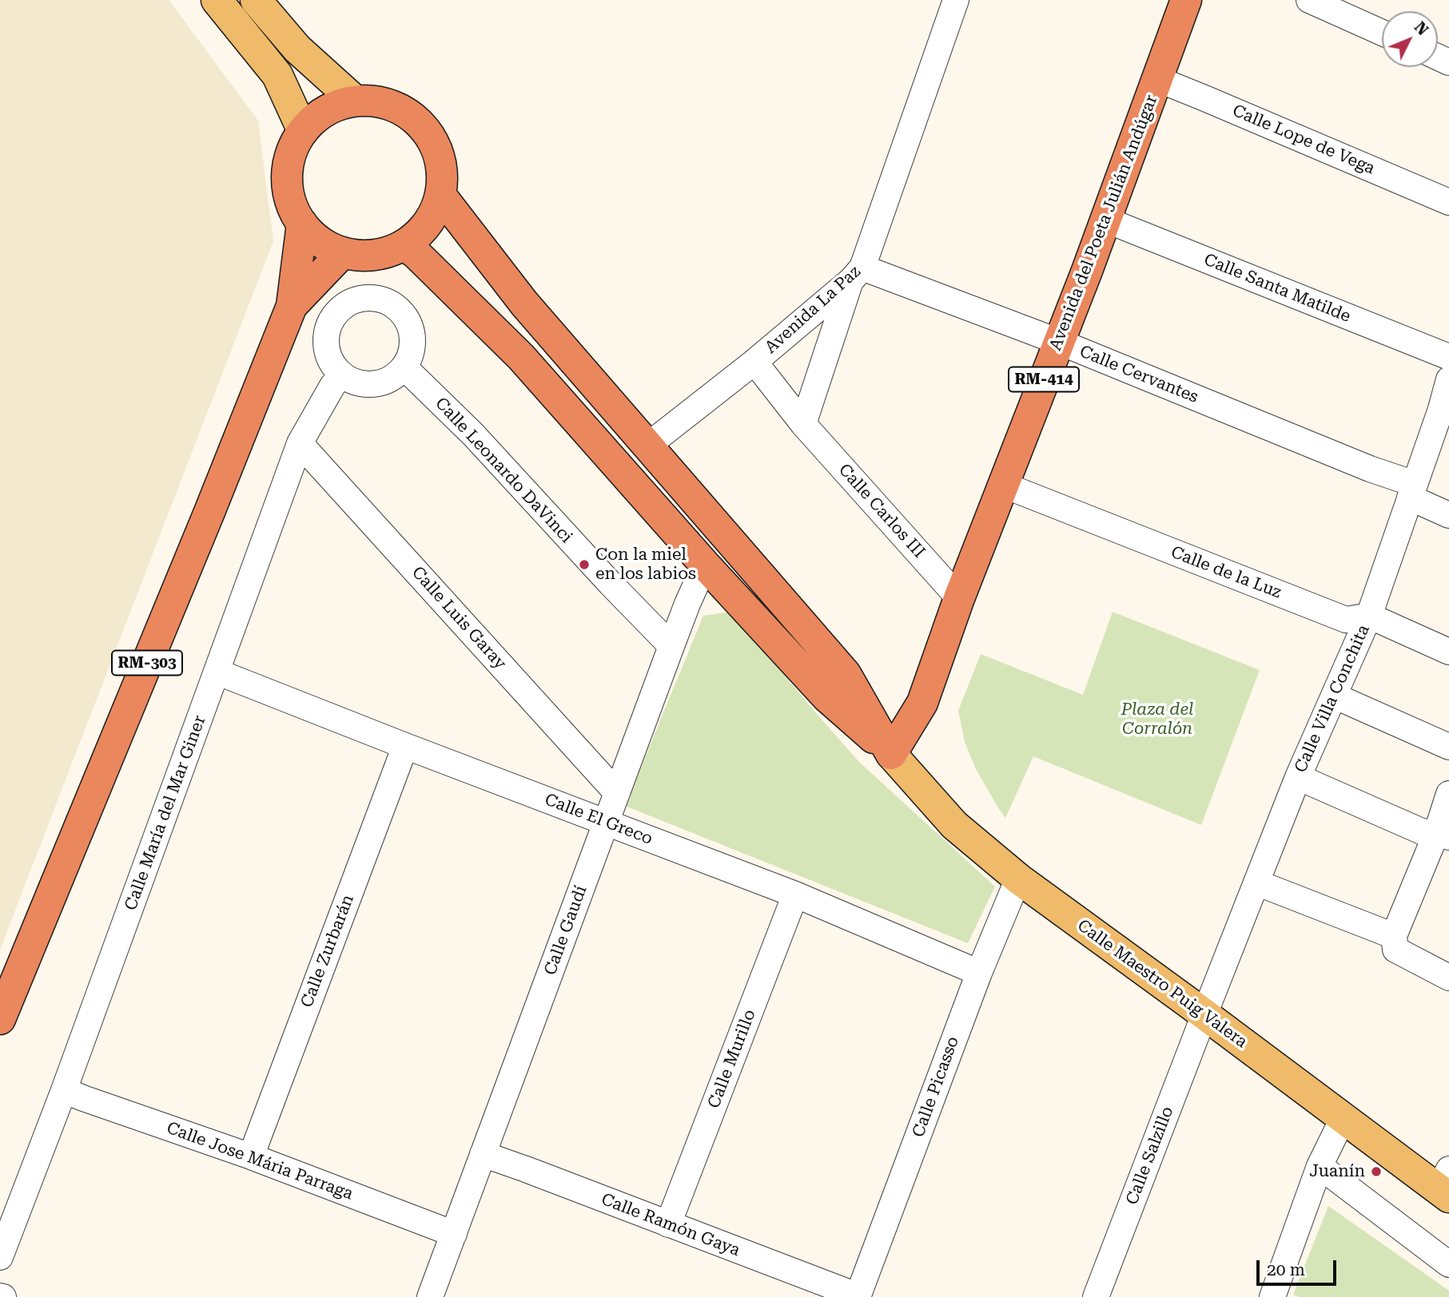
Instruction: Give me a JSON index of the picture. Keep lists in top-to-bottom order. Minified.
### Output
{"streets":{"highway":["Avenida del Poeta Julián Andúgar","RM-414","RM-303"],"main road":["Calle Maestro Puig Valera"],"street":["Calle Lope de Vega","Calle Santa Matilde","Avenida La Paz","Calle Cervantes","Calle Leonardo DaVinci","Calle Carlos III","Calle de la Luz","Calle Luis Garay","Calle Villa Conchita","Calle María del Mar Giner","Calle El Greco","Calle Gaudí","Calle Zurbarán","Calle Murillo","Calle Picasso","Calle Salzillo","Calle Jose Mária Parraga","Calle Ramón Gaya"]},"crossings":[["Calle Lope de Vega","Avenida del Poeta Julián Andúgar"],["Avenida del Poeta Julián Andúgar","Calle Santa Matilde"],["Avenida del Poeta Julián Andúgar","Calle Cervantes"],["Avenida del Poeta Julián Andúgar","Calle Carlos III"],["Avenida del Poeta Julián Andúgar","Calle de la Luz"],["Avenida del Poeta Julián Andúgar","Calle Maestro Puig Valera"],["Avenida La Paz","Calle Cervantes"],["Avenida La Paz","Calle Carlos III"],["Calle Cervantes","Calle Villa Conchita"],["Calle Leonardo DaVinci","Calle María del Mar Giner"],["Calle Leonardo DaVinci","Calle Gaudí"],["Calle de la Luz","Calle Villa Conchita"],["Calle Luis Garay","Calle María del Mar Giner"],["Calle Luis Garay","Calle Gaudí"],["Calle Villa Conchita","Calle Maestro Puig Valera"],["Calle Villa Conchita","Calle Salzillo"],["Calle María del Mar Giner","Calle El Greco"],["Calle María del Mar Giner","Calle Jose Mária Parraga"],["Calle El Greco","Calle Gaudí"],["Calle El Greco","Calle Zurbarán"],["Calle El Greco","Calle Murillo"],["Calle El Greco","Calle Picasso"],["Calle Gaudí","Calle Jose Mária Parraga"],["Calle Gaudí","Calle Ramón Gaya"],["Calle Zurbarán","Calle Jose Mária Parraga"],["Calle Maestro Puig Valera","Calle Picasso"],["Calle Maestro Puig Valera","Calle Salzillo"],["Calle Murillo","Calle Ramón Gaya"],["Calle Picasso","Calle Ramón Gaya"]],"parks":["Plaza del Corralón"],"places":["Con la miel en los labios","Juanín"],"scale_bar":"20 m","north":"top right"}
